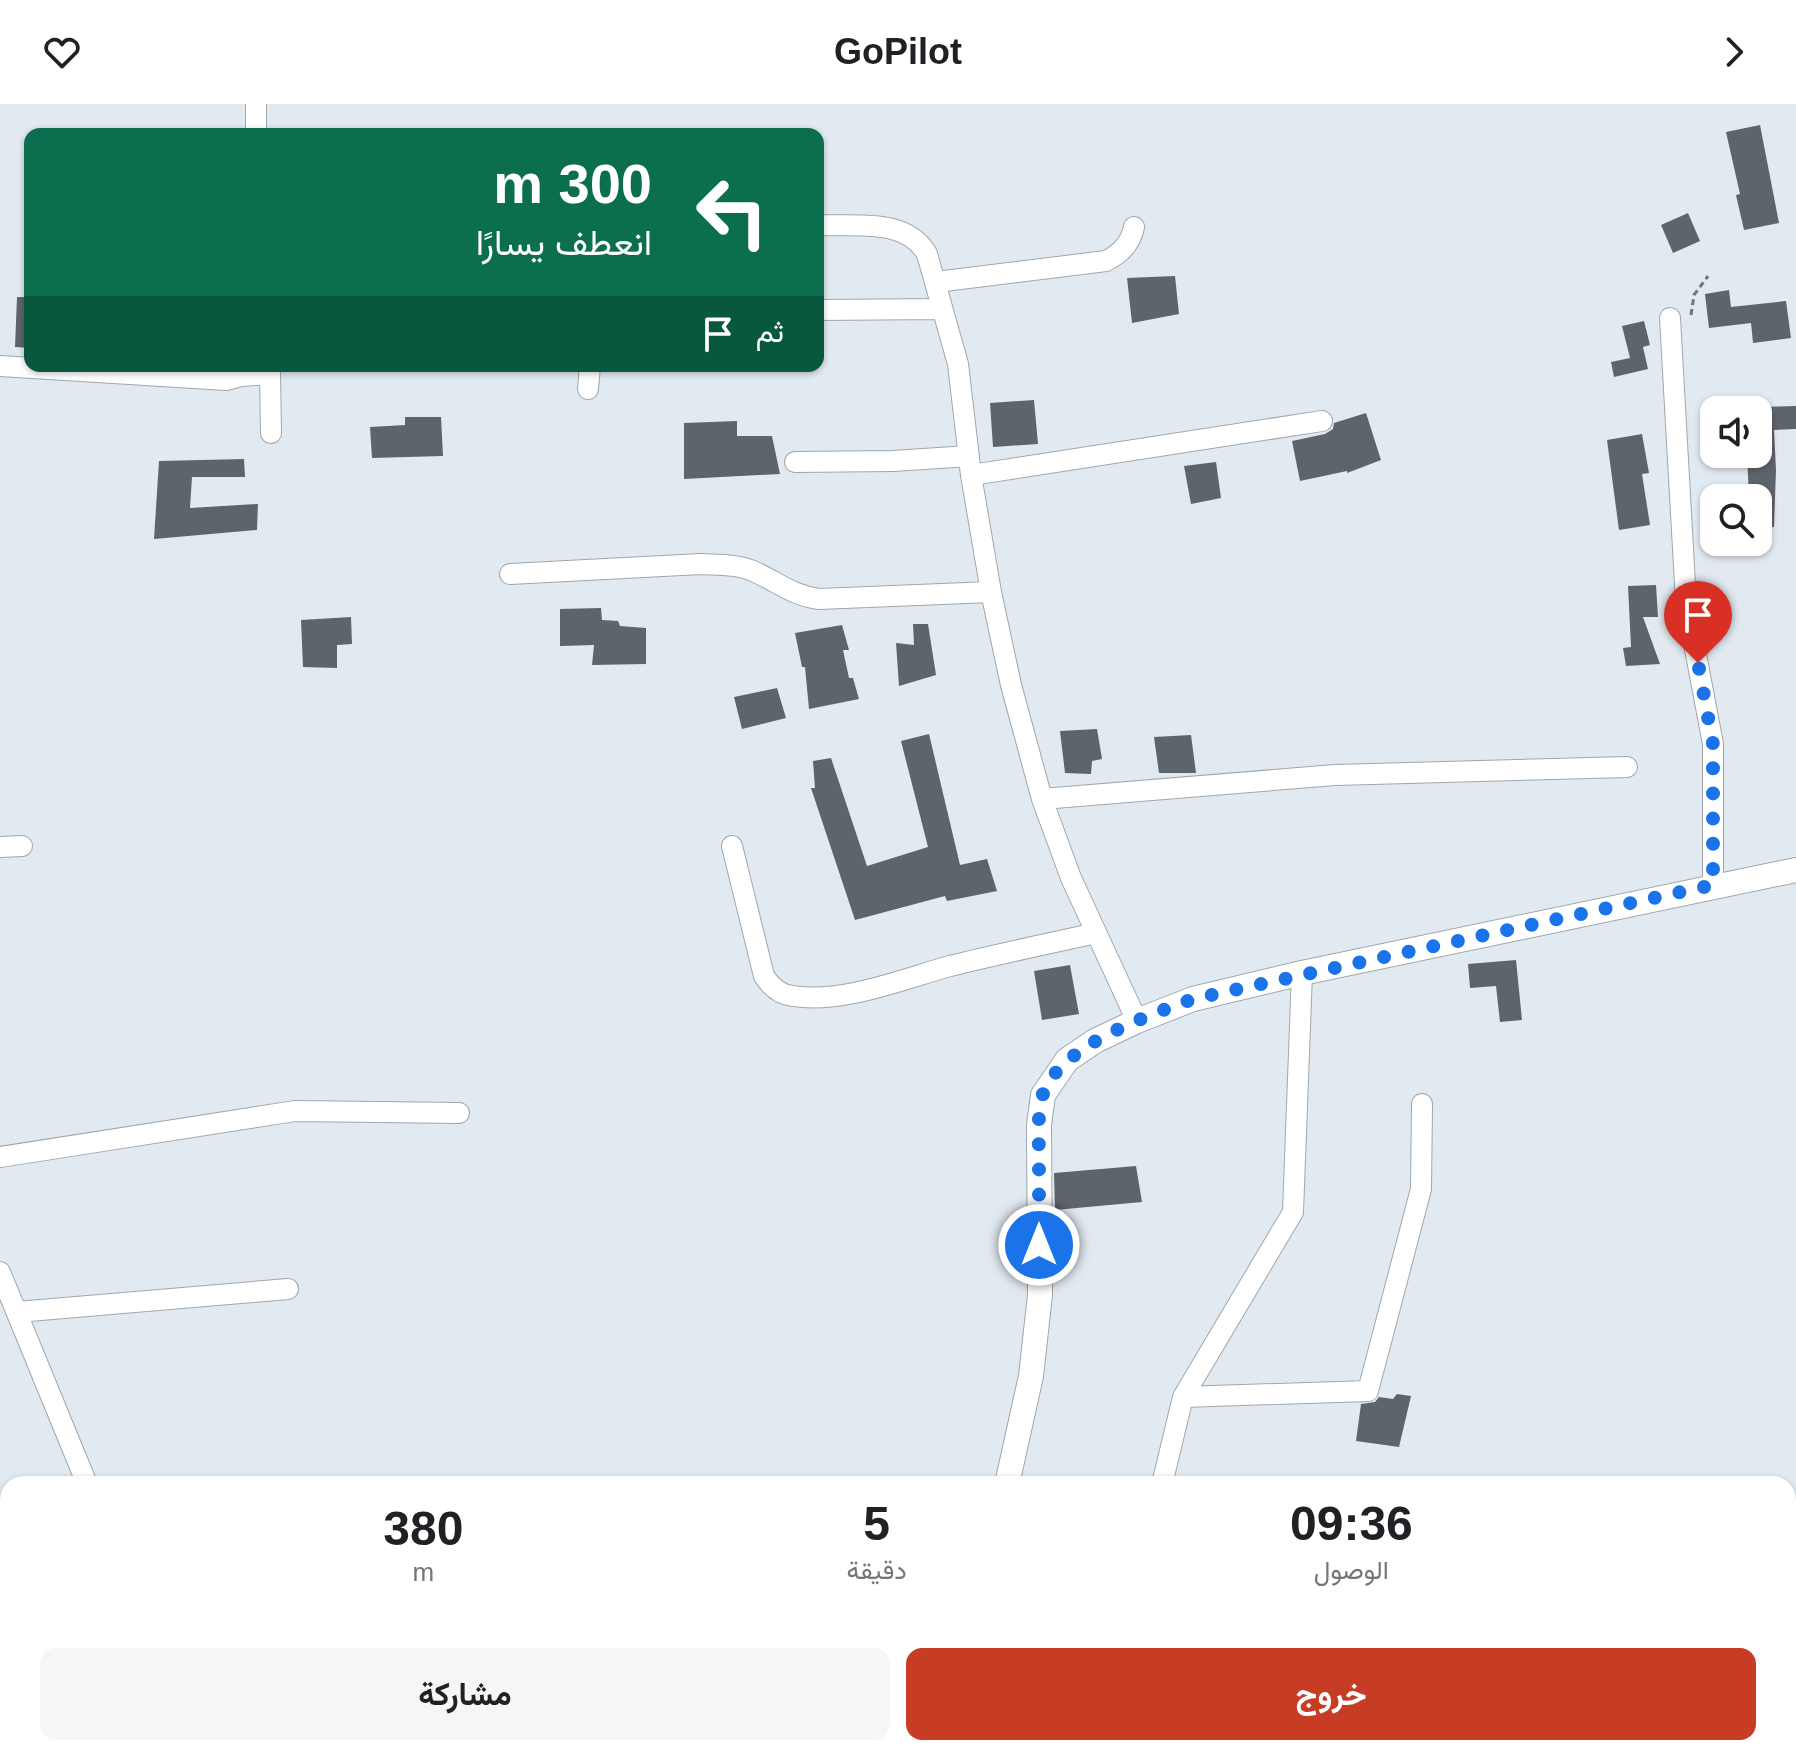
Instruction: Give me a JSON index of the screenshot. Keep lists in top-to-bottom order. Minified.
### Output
{"page":{"header":"GoPilot","turn":["300 m","انعطف يسارًا"],"then":"ثم","eta":["09:36","الوصول","5","دقيقة","380","m"],"buttons":["خروج","مشاركة"]}}
